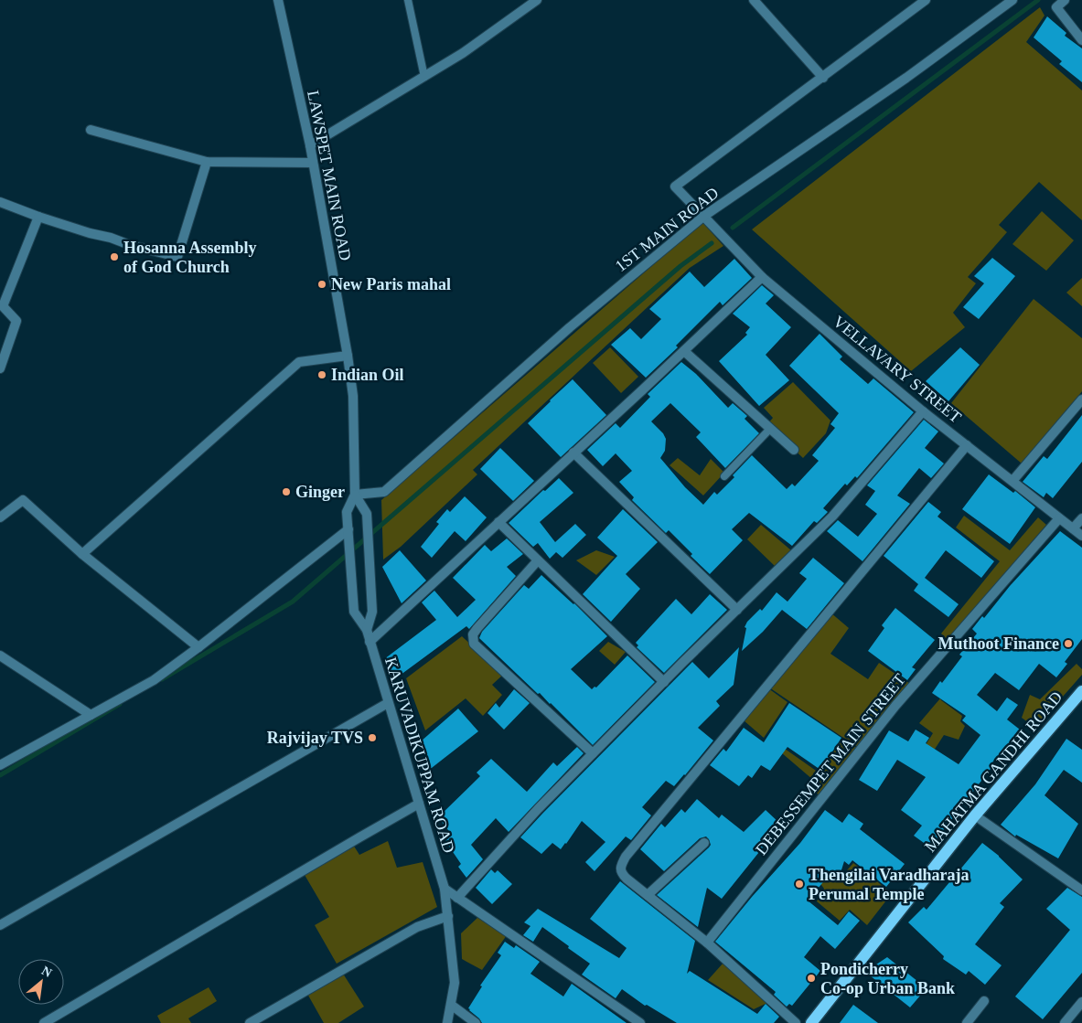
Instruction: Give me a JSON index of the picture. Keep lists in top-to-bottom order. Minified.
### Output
{"streets":{"main road":["MAHATMA GANDHI ROAD"],"street":["LAWSPET MAIN ROAD","1ST MAIN ROAD","VELLAVARY STREET","KARUVADIKUPPAM ROAD","DEBESSEMPET MAIN STREET"]},"crossings":[["LAWSPET MAIN ROAD","1ST MAIN ROAD"],["1ST MAIN ROAD","VELLAVARY STREET"],["VELLAVARY STREET","DEBESSEMPET MAIN STREET"]],"places":["Hosanna Assembly of God Church","New Paris mahal","Indian Oil","Ginger","Muthoot Finance","Rajvijay TVS","Thengilai Varadharaja Perumal Temple","Pondicherry Co-op Urban Bank"],"north":"top right"}
